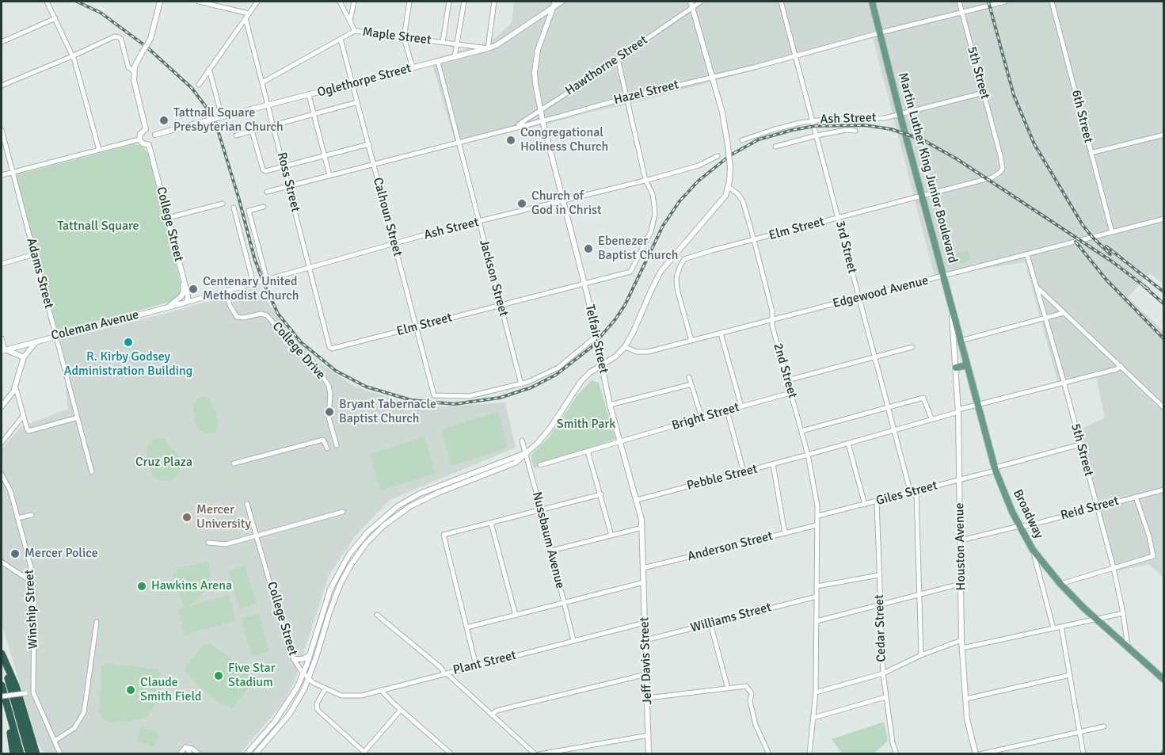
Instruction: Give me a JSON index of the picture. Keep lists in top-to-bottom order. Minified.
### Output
{"streets":{"main road":["Martin Luther King Junior Boulevard","Broadway"],"street":["Maple Street","Hawthorne Street","5th Street","Oglethorpe Street","Hazel Street","6th Street","Ash Street","Ross Street","Calhoun Street","College Street","Elm Street","3rd Street","Adams Street","Jackson Street","Edgewood Avenue","Coleman Avenue","Telfair Street","College Drive","2nd Street","Bright Street","Pebble Street","Giles Street","Reid Street","Nussbaum Avenue","Anderson Street","Houston Avenue","Winship Street","Williams Street","Cedar Street","Jeff Davis Street","Plant Street"]},"crossings":[["Maple Street","Oglethorpe Street"],["Maple Street","Ross Street"],["Maple Street","Calhoun Street"],["Hawthorne Street","Hazel Street"],["Hawthorne Street","Telfair Street"],["5th Street","Hazel Street"],["5th Street","Ash Street"],["5th Street","Elm Street"],["5th Street","Edgewood Avenue"],["5th Street","Pebble Street"],["5th Street","Giles Street"],["5th Street","Reid Street"],["5th Street","Broadway"],["Oglethorpe Street","Ross Street"],["Oglethorpe Street","Calhoun Street"],["Oglethorpe Street","College Street"],["Oglethorpe Street","Jackson Street"],["Oglethorpe Street","Telfair Street"],["Hazel Street","Martin Luther King Junior Boulevard"],["Hazel Street","Ross Street"],["Hazel Street","Calhoun Street"],["Hazel Street","3rd Street"],["Hazel Street","Jackson Street"],["Hazel Street","Telfair Street"],["6th Street","Edgewood Avenue"],["Ash Street","Martin Luther King Junior Boulevard"],["Ash Street","Ross Street"],["Ash Street","Calhoun Street"],["Ash Street","College Street"],["Ash Street","Elm Street"],["Ash Street","3rd Street"],["Ash Street","Jackson Street"],["Ash Street","Coleman Avenue"],["Ash Street","Telfair Street"],["Ash Street","College Drive"],["Martin Luther King Junior Boulevard","Elm Street"],["Martin Luther King Junior Boulevard","Edgewood Avenue"],["Martin Luther King Junior Boulevard","Broadway"],["Martin Luther King Junior Boulevard","Houston Avenue"],["Ross Street","Elm Street"],["Calhoun Street","Elm Street"],["Calhoun Street","Jackson Street"],["College Street","Coleman Avenue"],["College Street","Plant Street"],["Elm Street","3rd Street"],["Elm Street","Jackson Street"],["Elm Street","Edgewood Avenue"],["Elm Street","Telfair Street"],["Elm Street","2nd Street"],["3rd Street","Edgewood Avenue"],["3rd Street","Pebble Street"],["3rd Street","Giles Street"],["Adams Street","Coleman Avenue"],["Edgewood Avenue","2nd Street"],["Telfair Street","Bright Street"],["Telfair Street","Pebble Street"],["Telfair Street","Anderson Street"],["Telfair Street","Jeff Davis Street"],["2nd Street","Bright Street"],["2nd Street","Pebble Street"],["2nd Street","Giles Street"],["2nd Street","Anderson Street"],["2nd Street","Williams Street"],["Pebble Street","Broadway"],["Pebble Street","Houston Avenue"],["Giles Street","Broadway"],["Giles Street","Houston Avenue"],["Giles Street","Cedar Street"],["Reid Street","Broadway"],["Reid Street","Houston Avenue"],["Nussbaum Avenue","Plant Street"],["Anderson Street","Jeff Davis Street"],["Williams Street","Jeff Davis Street"],["Jeff Davis Street","Plant Street"]],"parks":["Tattnall Square","Smith Park","Cruz Plaza"],"places":["Tattnall Square Presbyterian Church","Congregational Holiness Church","Church of God in Christ","Ebenezer Baptist Church","Centenary United Methodist Church","R. Kirby Godsey Administration Building","Bryant Tabernacle Baptist Church","Mercer University","Mercer Police","Hawkins Arena","Five Star Stadium","Claude Smith Field"]}
